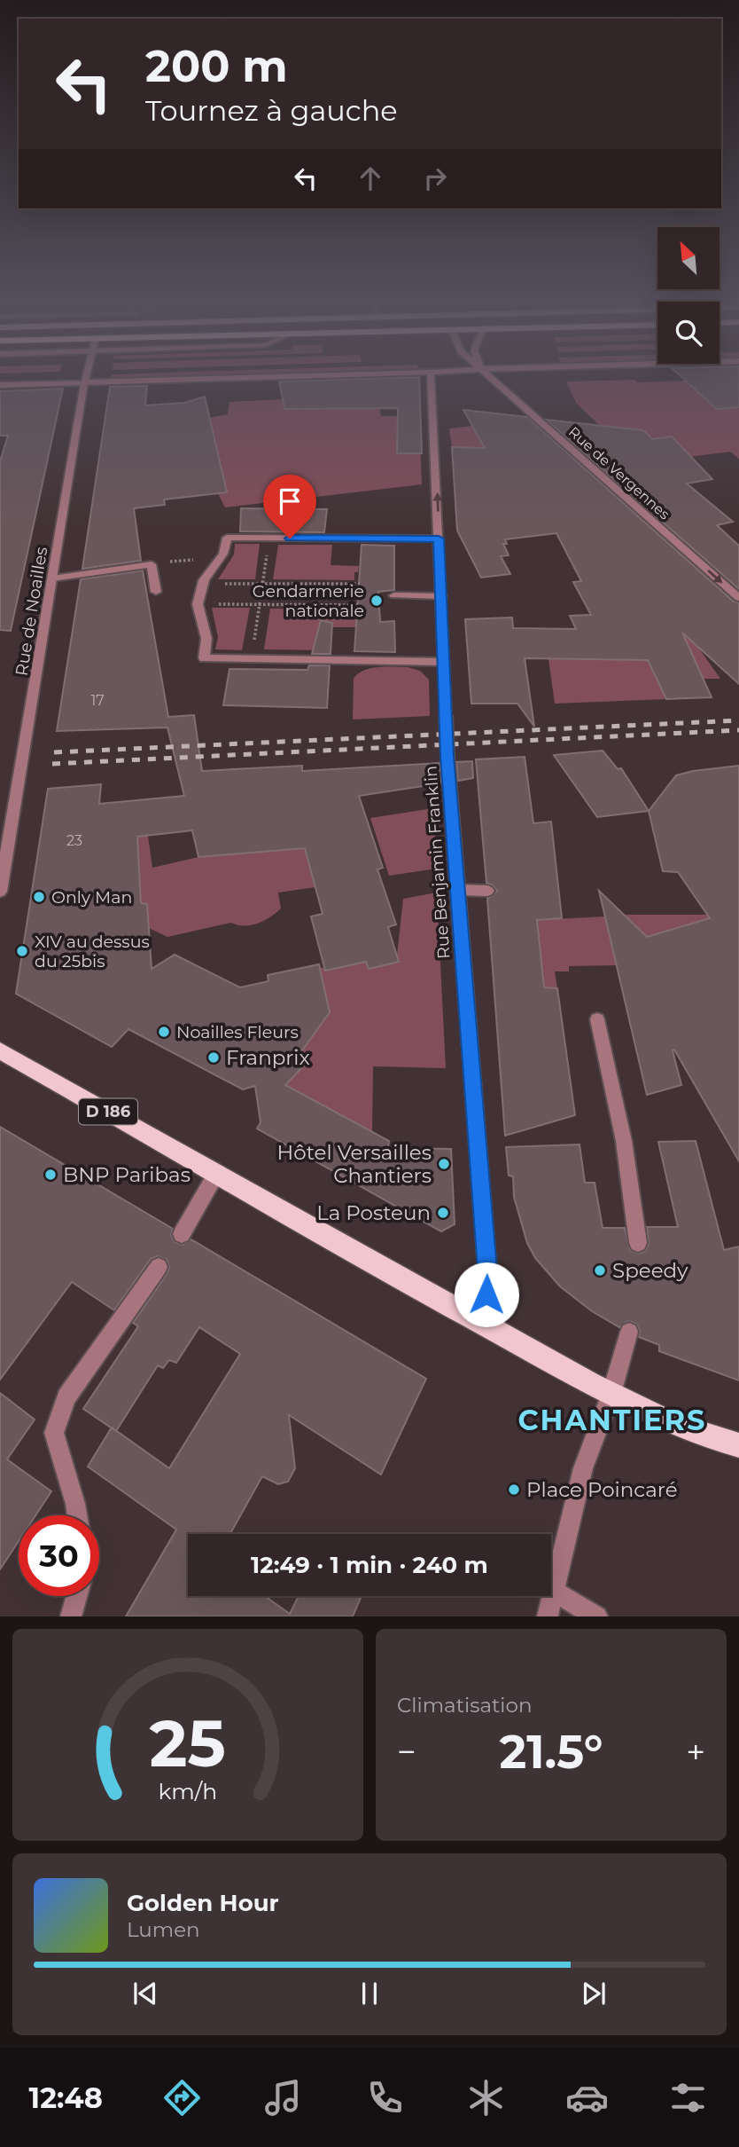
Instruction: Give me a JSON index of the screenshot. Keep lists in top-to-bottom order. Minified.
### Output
{"streets":{"main road":["D 186"],"street":["Rue de Vergennes","Rue de Noailles","Rue Benjamin Franklin"]},"crossings":[["Rue Benjamin Franklin","D 186"]],"one_way":["Rue de Vergennes"],"districts":["CHANTIERS"],"places":["Gendarmerie nationale","Only Man","XIV au dessus du 25bis","Noailles Fleurs","Franprix","Hôtel Versailles Chantiers","BNP Paribas","La Posteun","Speedy","Place Poincaré"],"house_numbers":["17","23"],"north":"top left","page":{"turn":["200 m","Tournez à gauche"],"limit":"30","trip":"12:49 · 1 min · 240 m","tile":"Climatisation","heat":["−","21.5°","+"],"song":["Golden Hour","Lumen"],"tabs":"12:48","gauge":["25","km/h"]}}
